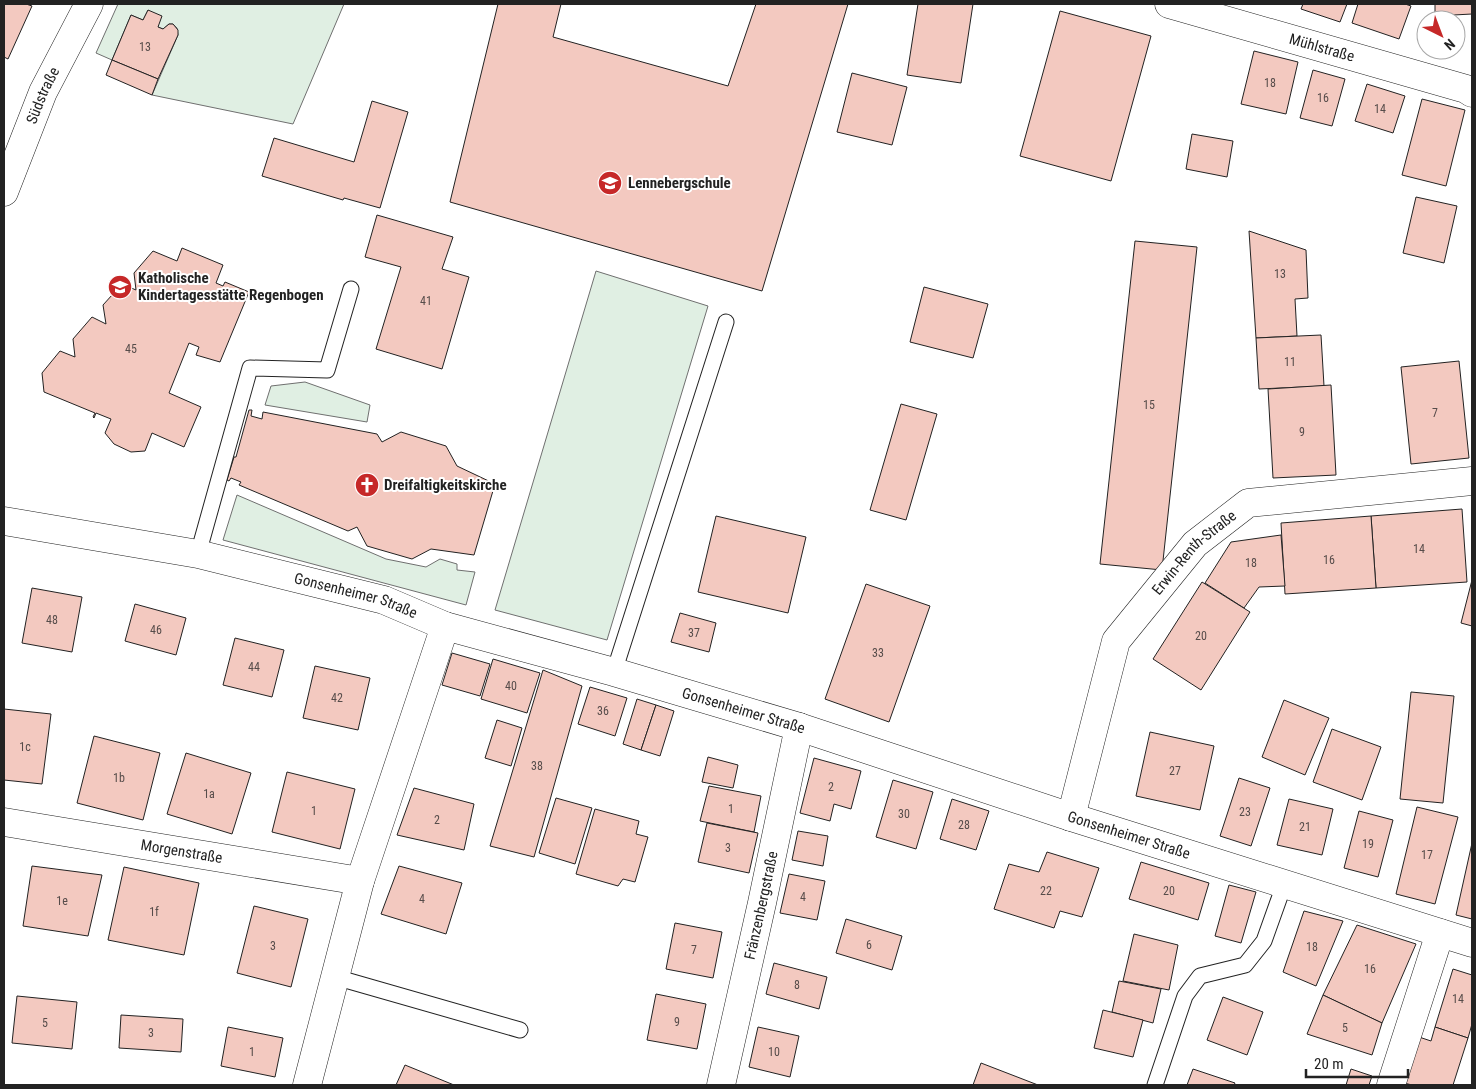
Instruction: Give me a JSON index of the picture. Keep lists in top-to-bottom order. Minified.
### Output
{"streets":{"street":["Mühlstraße","Südstraße","Erwin-Renth-Straße","Gonsenheimer Straße","Morgenstraße","Fränzenbergstraße"]},"crossings":[["Erwin-Renth-Straße","Gonsenheimer Straße"],["Gonsenheimer Straße","Fränzenbergstraße"]],"places":{"school or university":["Lennebergschule","Katholische Kindertagesstätte Regenbogen"],"church":["Dreifaltigkeitskirche"]},"house_numbers":["13","18","16","14","13","41","45","11","15","7","9","14","16","18","48","46","37","20","33","44","40","42","36","1c","38","27","1b","2","1a","1","1","23","30","2","28","21","19","3","17","22","20","4","4","1e","1f","6","3","18","7","16","8","14","9","5","5","3","1","10"],"scale_bar":"20 m","north":"bottom right"}
